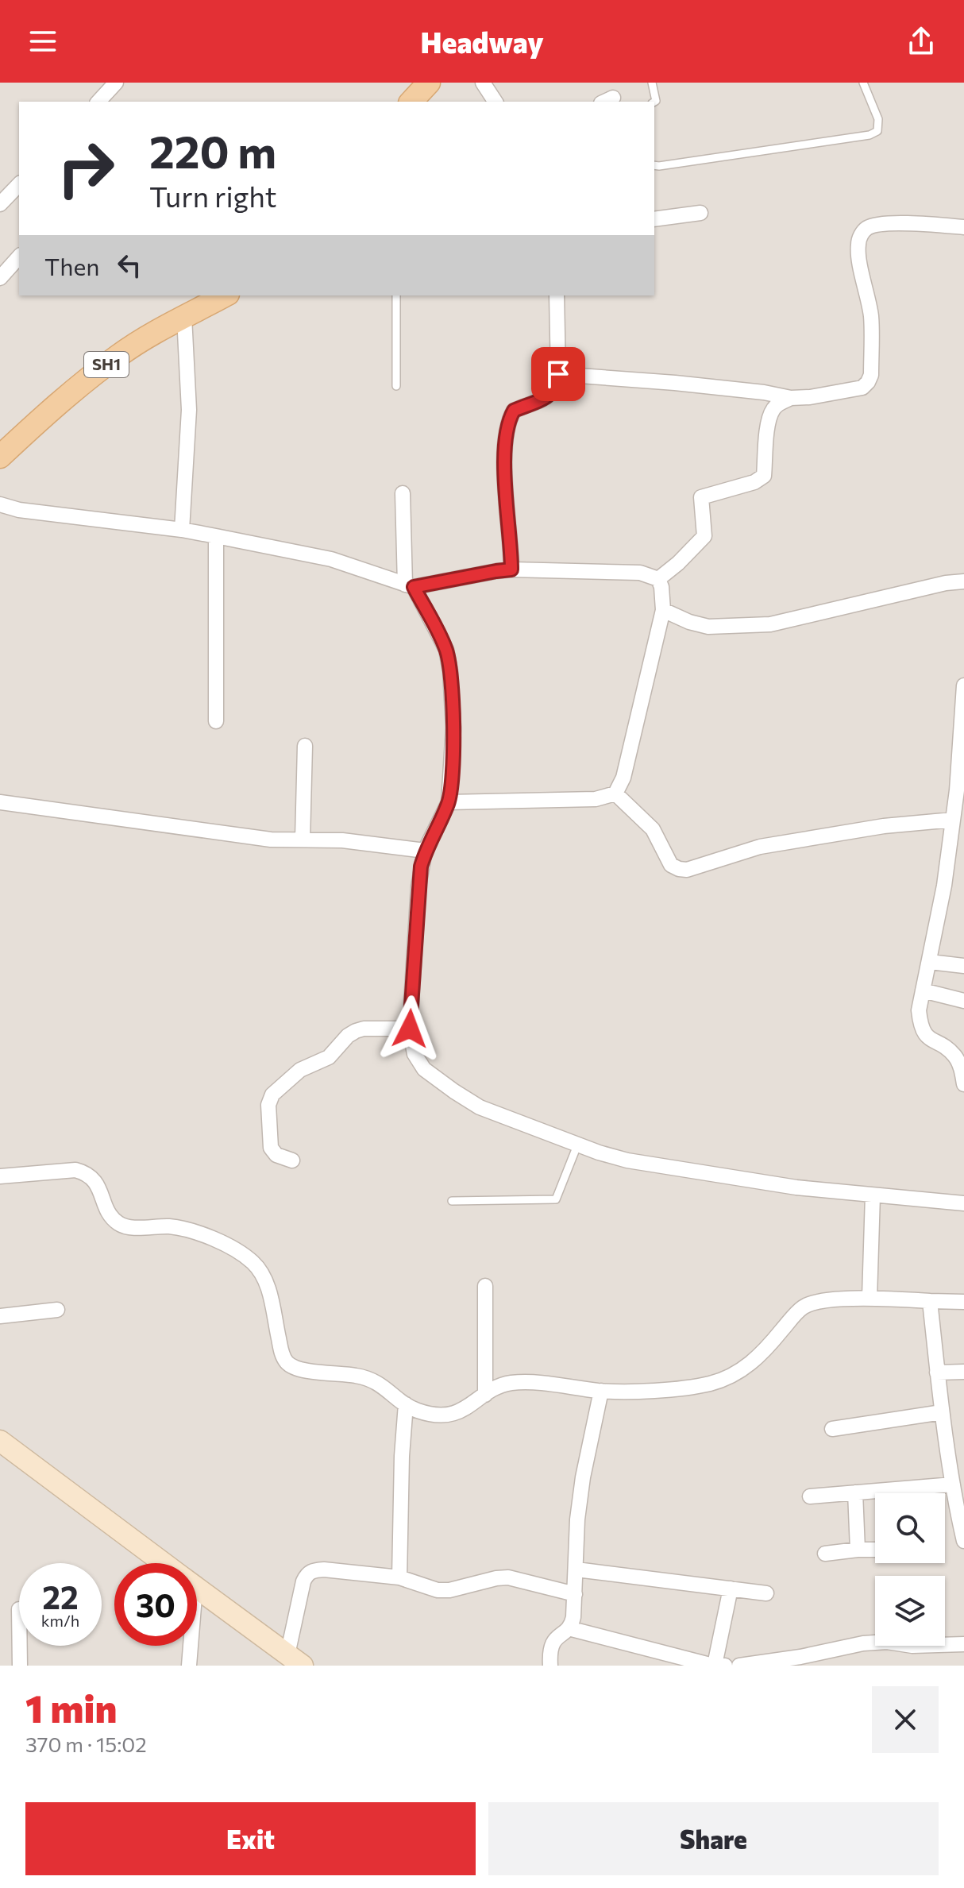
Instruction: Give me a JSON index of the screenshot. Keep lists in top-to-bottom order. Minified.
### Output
{"streets":{"main road":["SH1"]},"page":{"header":"Headway","turn":["220 m","Turn right"],"then":"Then","speed":"22 km/h","limit":"30","heading":["1 min","370 m · 15:02"],"buttons":["Exit","Share"]}}
